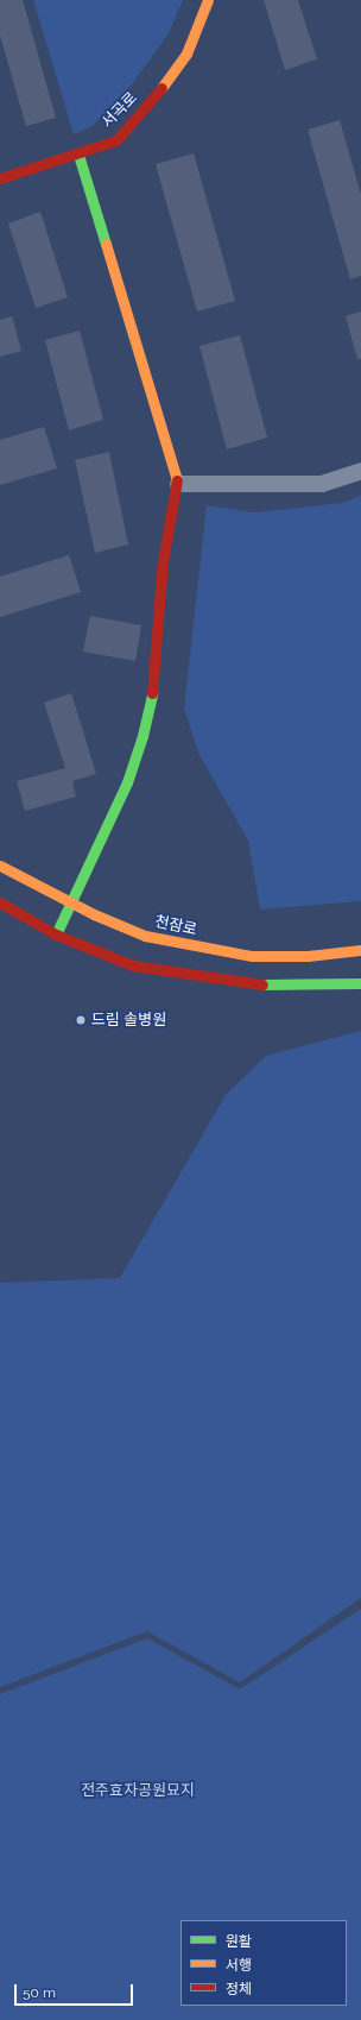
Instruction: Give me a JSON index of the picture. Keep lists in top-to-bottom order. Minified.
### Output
{"streets":{"street":["서곡로","천잠로"]},"parks":["전주효자공원묘지"],"places":["드림 솔병원"],"legend":["원활","서행","정체"],"scale_bar":"50 m"}
